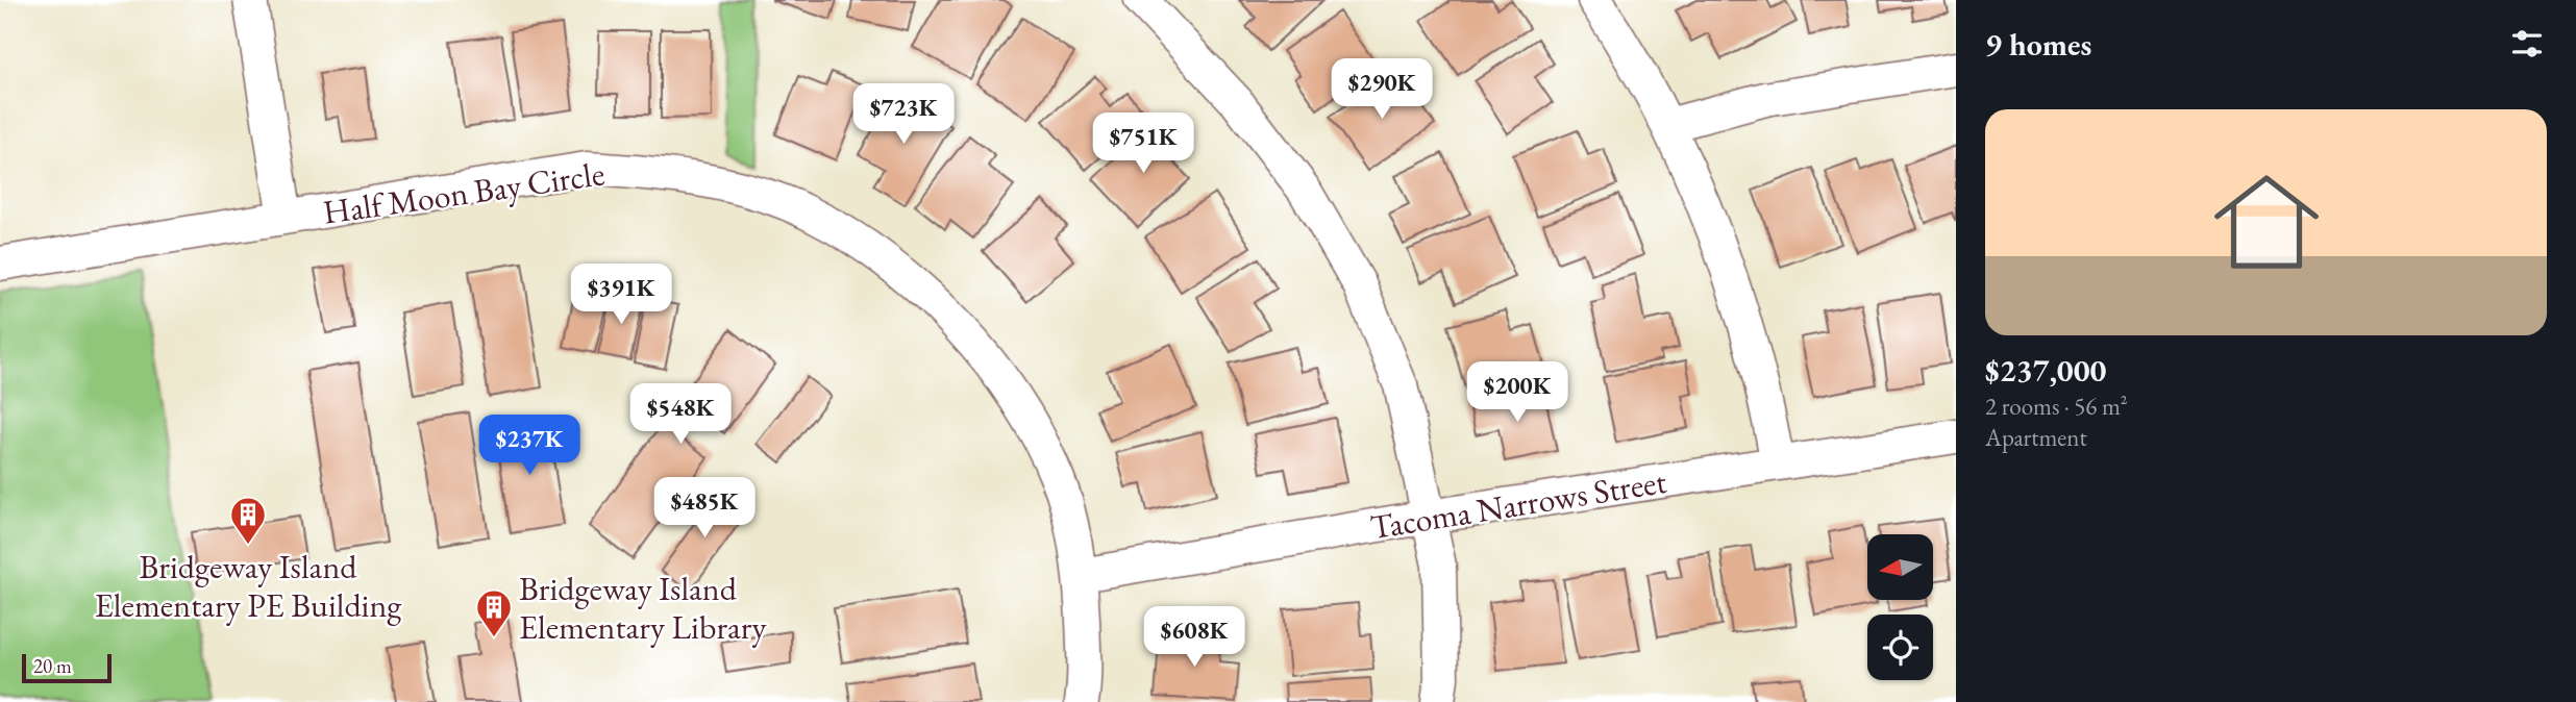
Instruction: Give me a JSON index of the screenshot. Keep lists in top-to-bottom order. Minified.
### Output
{"streets":{"street":["Half Moon Bay Circle","Tacoma Narrows Street"]},"crossings":[["Half Moon Bay Circle","Tacoma Narrows Street"]],"places":{"building":["Bridgeway Island Elementary PE Building","Bridgeway Island Elementary Library"]},"scale_bar":"20 m","north":"left","page":{"heading":"9 homes","price":["$290K","$723K","$751K","$391K","$200K","$548K","$237K","$485K","$608K"],"list":[{"name":"$237,000","note":"2 rooms · 56 m² · Apartment"}],"scale":"20 m"}}
